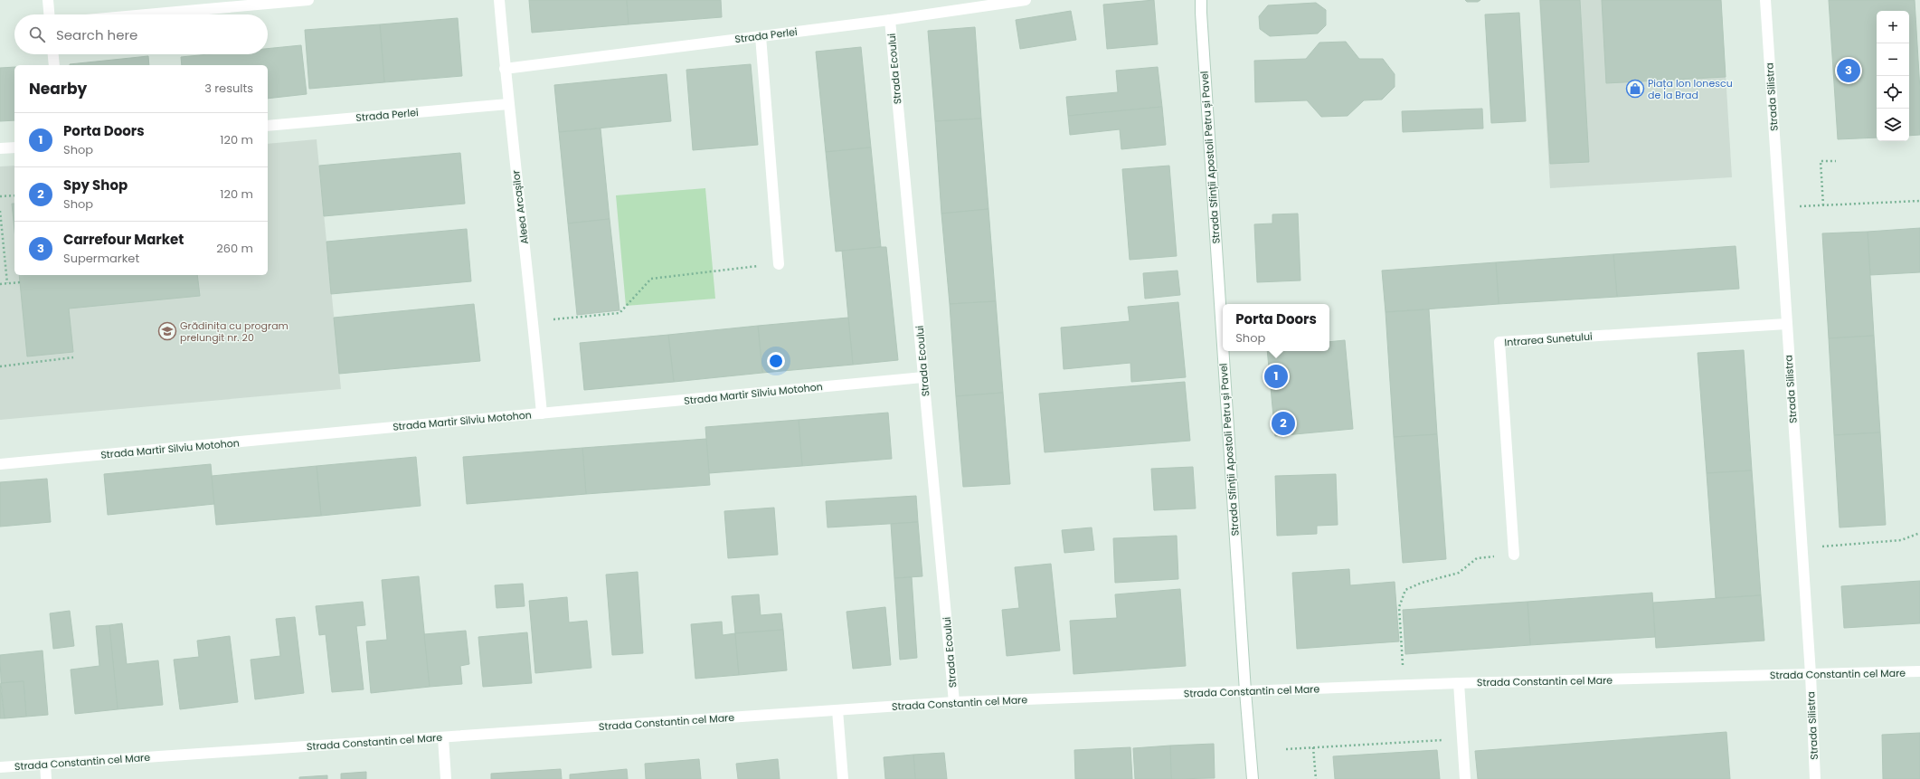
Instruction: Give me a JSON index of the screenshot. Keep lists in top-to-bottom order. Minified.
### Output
{"streets":{"street":["Strada Perlei","Strada Ecoului","Strada Silistra","Strada Sfinții Apostoli Petru și Pavel","Aleea Arcașilor","Intrarea Sunetului","Strada Martir Silviu Motohon","Strada Constantin cel Mare"]},"crossings":[["Strada Perlei","Strada Ecoului"],["Strada Perlei","Aleea Arcașilor"],["Strada Ecoului","Strada Martir Silviu Motohon"],["Strada Ecoului","Strada Constantin cel Mare"],["Strada Silistra","Intrarea Sunetului"],["Strada Silistra","Strada Constantin cel Mare"],["Strada Sfinții Apostoli Petru și Pavel","Strada Constantin cel Mare"],["Aleea Arcașilor","Strada Martir Silviu Motohon"]],"places":{"shop":["Piața Ion Ionescu de la Brad"],"school or university":["Grădinița cu program prelungit nr. 20"]},"page":{"map_buttons":["+","−"],"search":"Search here","pins":["3","1","2"],"heading":["Nearby","3 results"],"list":[{"mark":"1","name":"Porta Doors","note":"Shop","value":"120 m"},{"mark":"2","name":"Spy Shop","note":"Shop","value":"120 m"},{"mark":"3","name":"Carrefour Market","note":"Supermarket","value":"260 m"}],"popup":["Porta Doors","Shop"]}}
